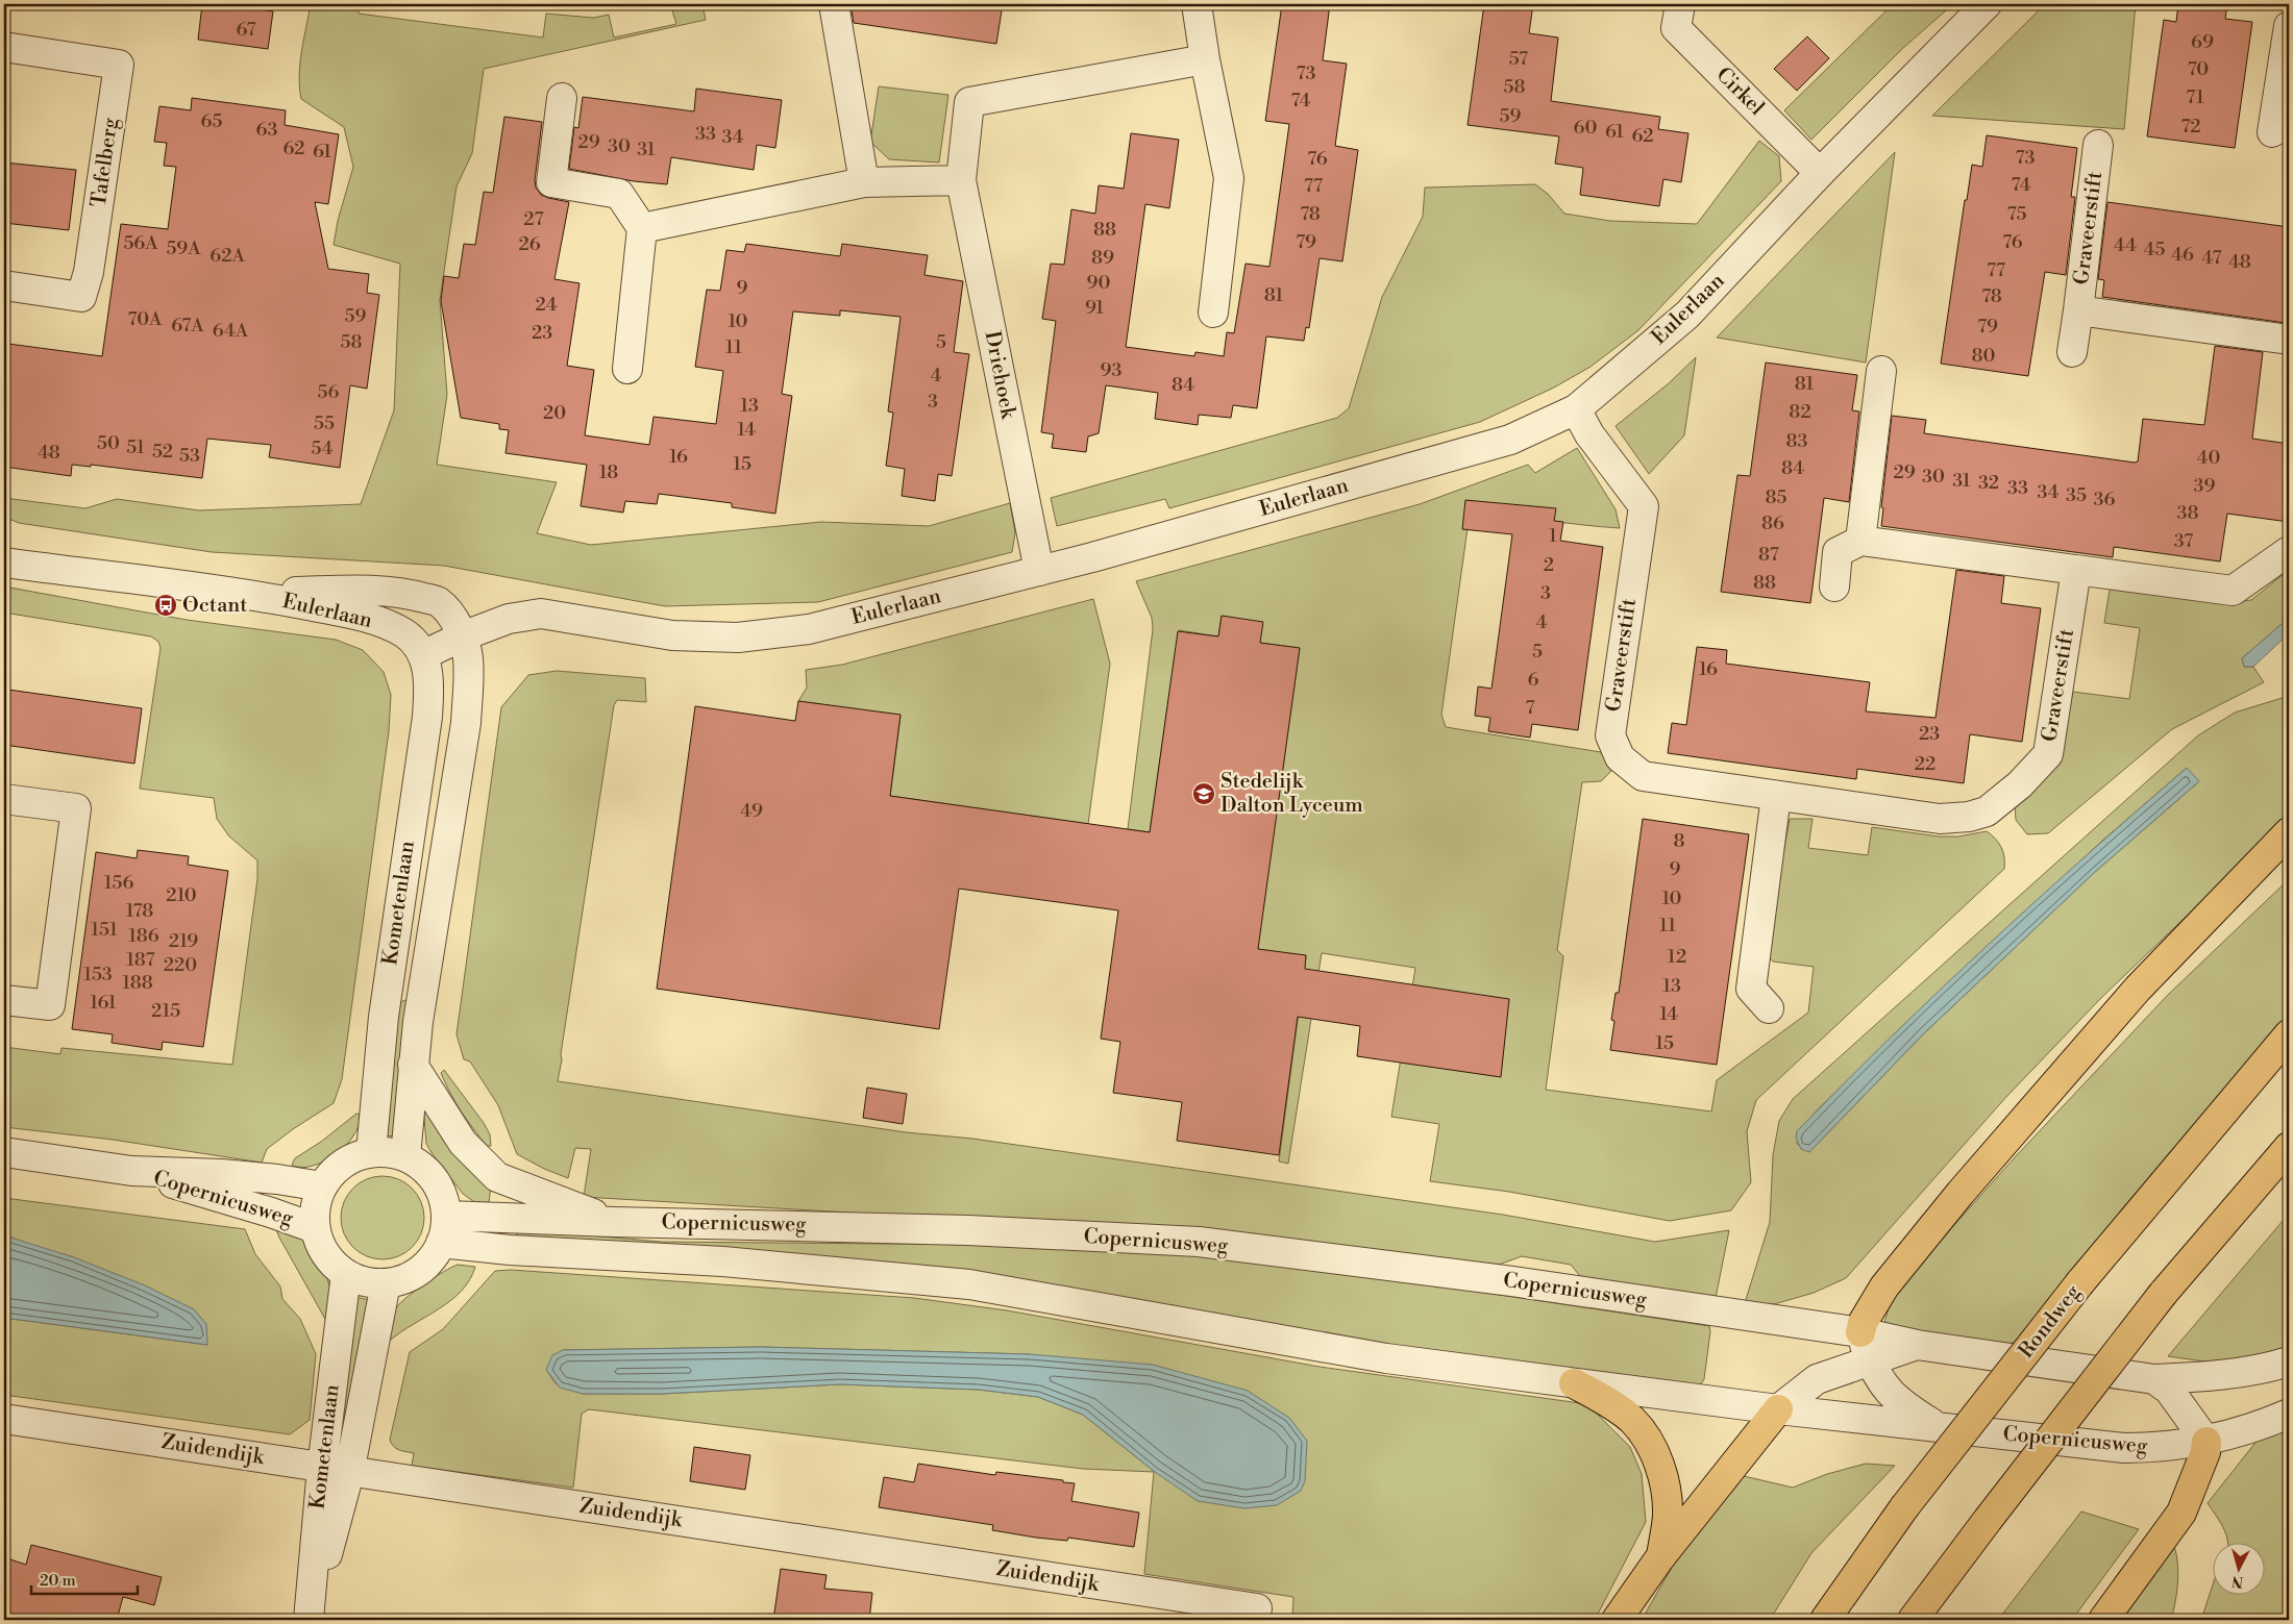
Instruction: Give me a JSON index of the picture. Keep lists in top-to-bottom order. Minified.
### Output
{"streets":{"highway":["Rondweg"],"street":["Cirkel","Tafelberg","Graveerstift","Eulerlaan","Driehoek","Kometenlaan","Copernicusweg","Zuidendijk"]},"crossings":[["Cirkel","Eulerlaan"],["Graveerstift","Eulerlaan"],["Eulerlaan","Driehoek"],["Eulerlaan","Kometenlaan"],["Kometenlaan","Copernicusweg"],["Kometenlaan","Zuidendijk"]],"places":{"bus stop":["Octant"],"school or university":["Stedelijk Dalton Lyceum"]},"house_numbers":["67","69","57","70","73","58","71","74","59","65","72","60","63","61","33","62","34","29","30","62","31","61","73","76","74","77","78","75","27","88","79","76","56A","26","44","59A","45","46","62A","89","47","48","77","90","9","81","78","24","91","59","70A","10","67A","79","64A","23","58","5","11","80","93","4","81","84","56","3","13","82","20","55","14","83","50","51","54","52","48","53","16","40","15","84","18","29","30","31","32","39","33","34","35","85","36","38","86","1","37","87","2","88","3","4","5","16","6","7","23","22","49","8","9","156","210","10","178","11","151","186","219","12","187","220","153","188","13","161","215","14","15"],"scale_bar":"20 m","north":"bottom"}
